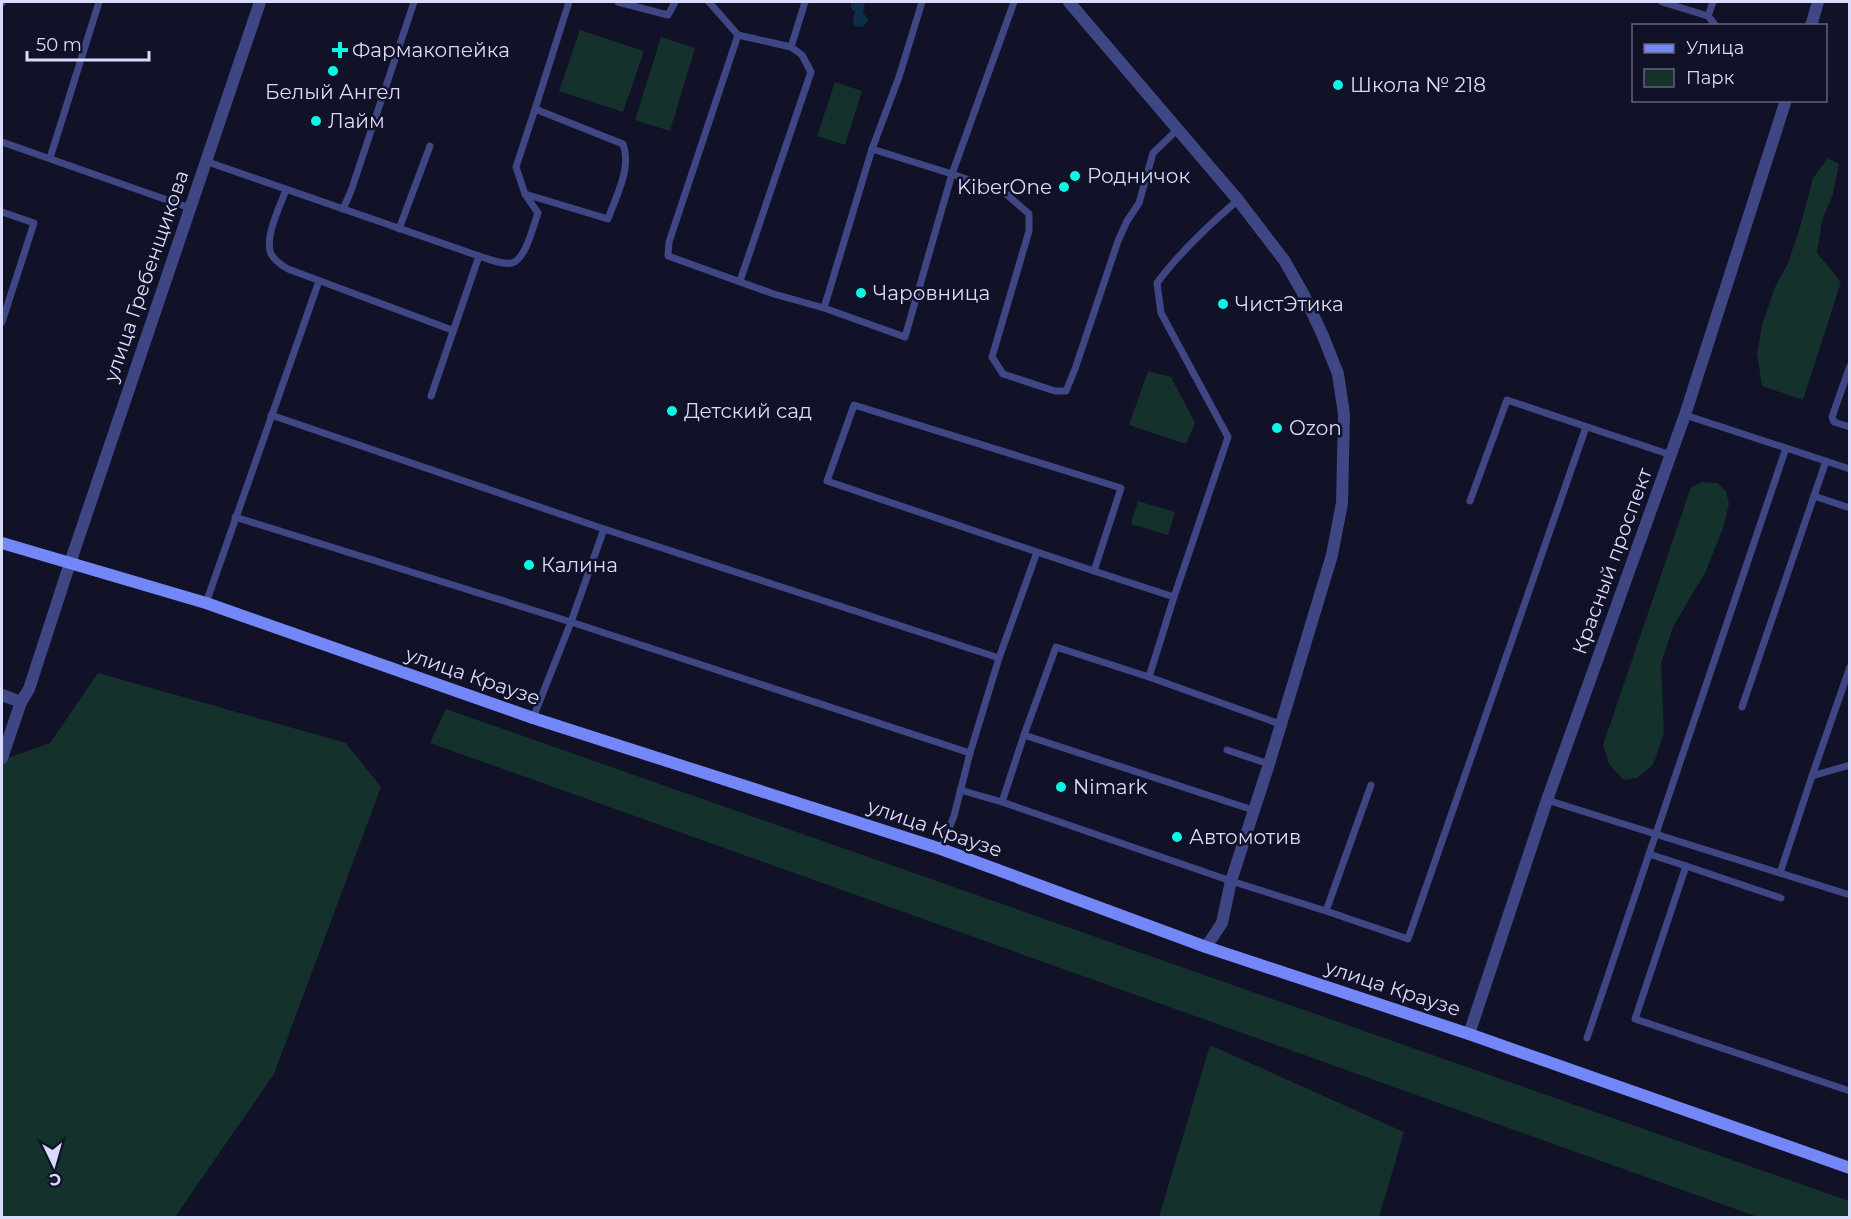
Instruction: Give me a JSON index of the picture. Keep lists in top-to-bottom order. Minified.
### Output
{"streets":{"main road":["улица Краузе"],"street":["улица Гребенщикова","Красный проспект"]},"crossings":[["улица Гребенщикова","улица Краузе"],["Красный проспект","улица Краузе"]],"places":{"health":["Фармакопейка"],"other":["Белый Ангел","Школа № 218","Лайм","Родничок","KiberOne","Чаровница","ЧистЭтика","Детский сад","Ozon","Калина","Nimark","Автомотив"]},"legend":["Улица","Парк"],"scale_bar":"50 m","north":"bottom"}
